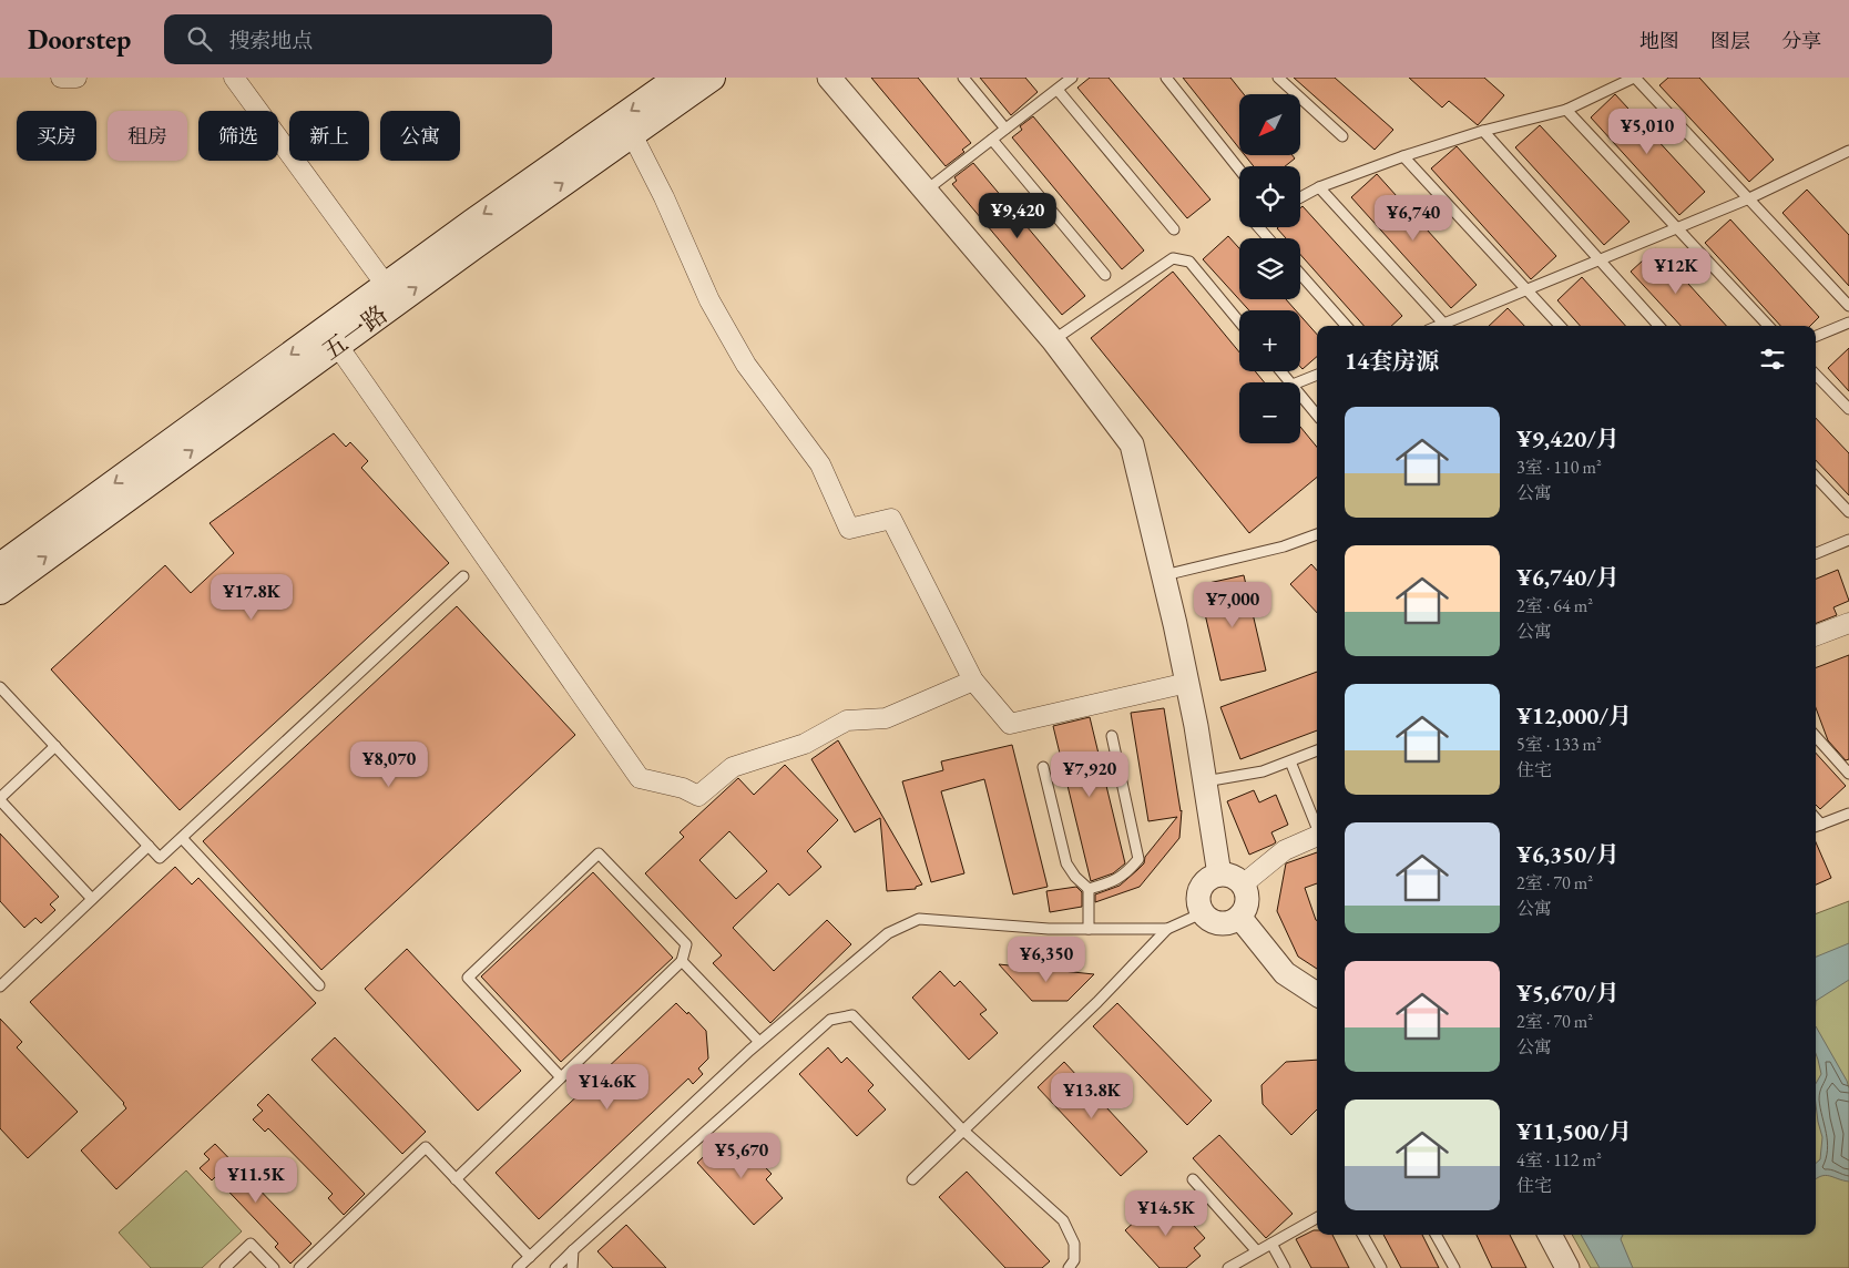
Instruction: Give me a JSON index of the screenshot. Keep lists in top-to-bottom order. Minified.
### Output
{"streets":{"main road":["五一路"]},"north":"bottom left","page":{"header":"Doorstep","search":"搜索地点","nav":["地图","图层","分享"],"map_buttons":["+","−"],"price":["¥5,010","¥9,420","¥6,740","¥12K","¥17.8K","¥7,000","¥8,070","¥7,920","¥6,350","¥14.6K","¥13.8K","¥5,670","¥11.5K","¥14.5K"],"chip":["买房","租房","筛选","新上","公寓"],"heading":"14套房源","list":[{"name":"¥9,420/月","note":"3室 · 110 m² · 公寓"},{"name":"¥6,740/月","note":"2室 · 64 m² · 公寓"},{"name":"¥12,000/月","note":"5室 · 133 m² · 住宅"},{"name":"¥6,350/月","note":"2室 · 70 m² · 公寓"},{"name":"¥5,670/月","note":"2室 · 70 m² · 公寓"},{"name":"¥11,500/月","note":"4室 · 112 m² · 住宅"}]}}
